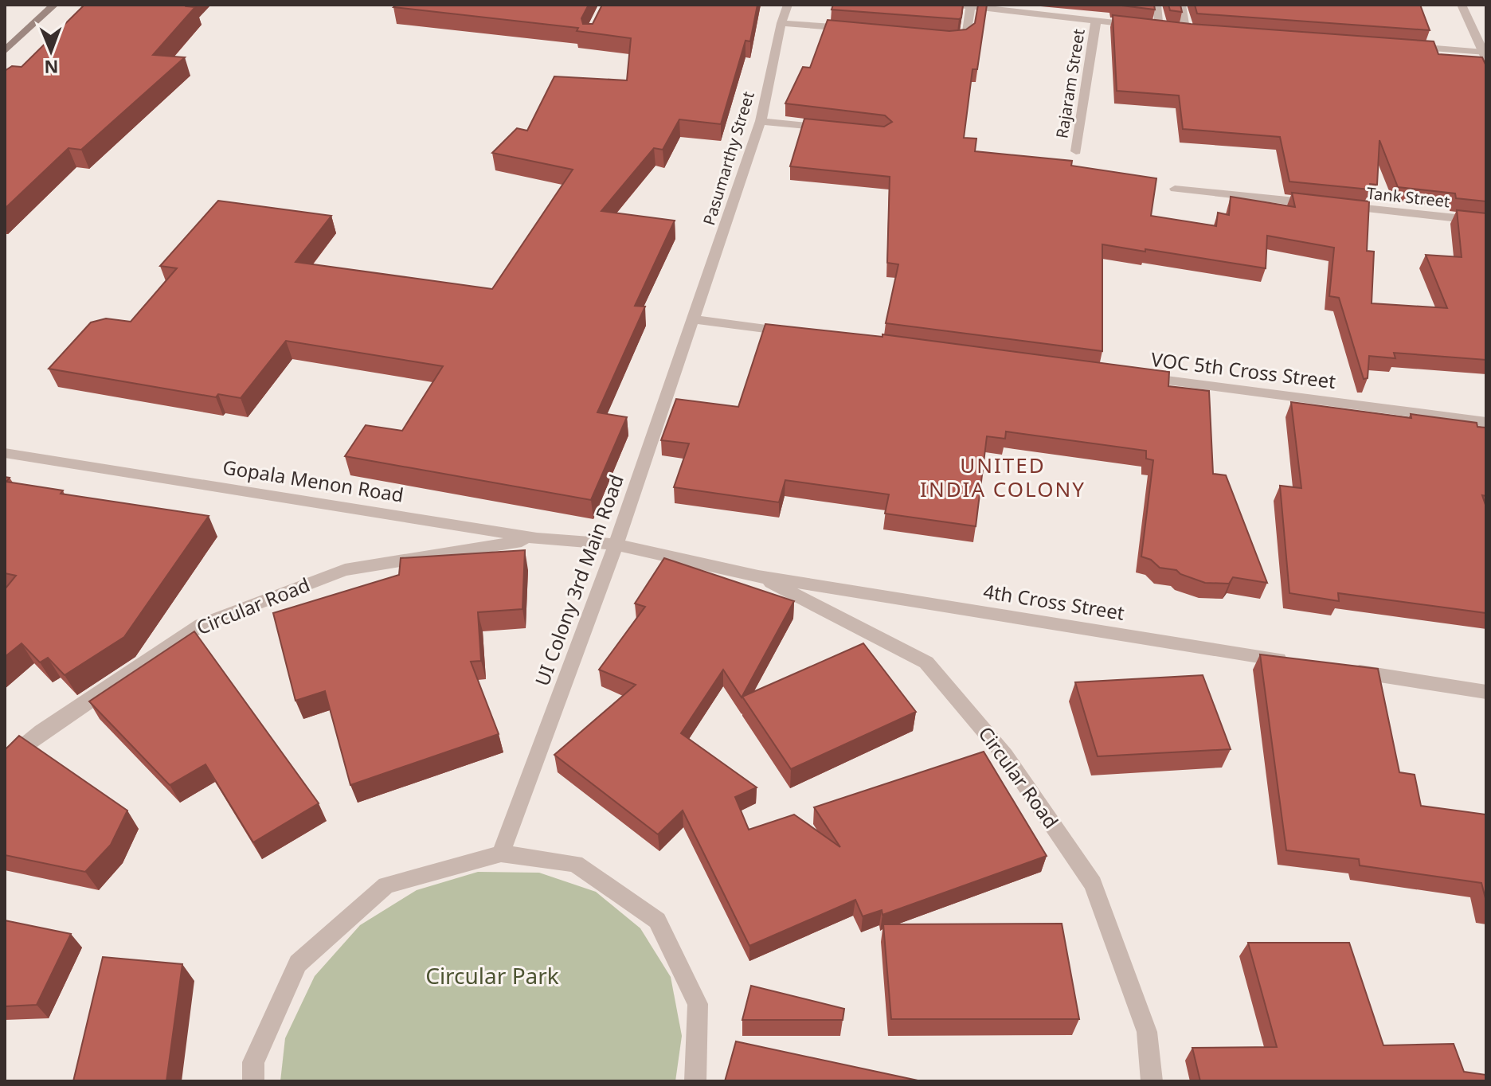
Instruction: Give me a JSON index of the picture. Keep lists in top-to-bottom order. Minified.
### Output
{"streets":{"street":["Rajaram Street","Pasumarthy Street","Tank Street","VOC 5th Cross Street","Gopala Menon Road","UI Colony 3rd Main Road","4th Cross Street","Circular Road"]},"crossings":[["Pasumarthy Street","UI Colony 3rd Main Road"],["Gopala Menon Road","UI Colony 3rd Main Road"],["Gopala Menon Road","4th Cross Street"],["Gopala Menon Road","Circular Road"],["UI Colony 3rd Main Road","4th Cross Street"],["4th Cross Street","Circular Road"]],"districts":["UNITED INDIA COLONY"],"parks":["Circular Park"],"north":"bottom"}
